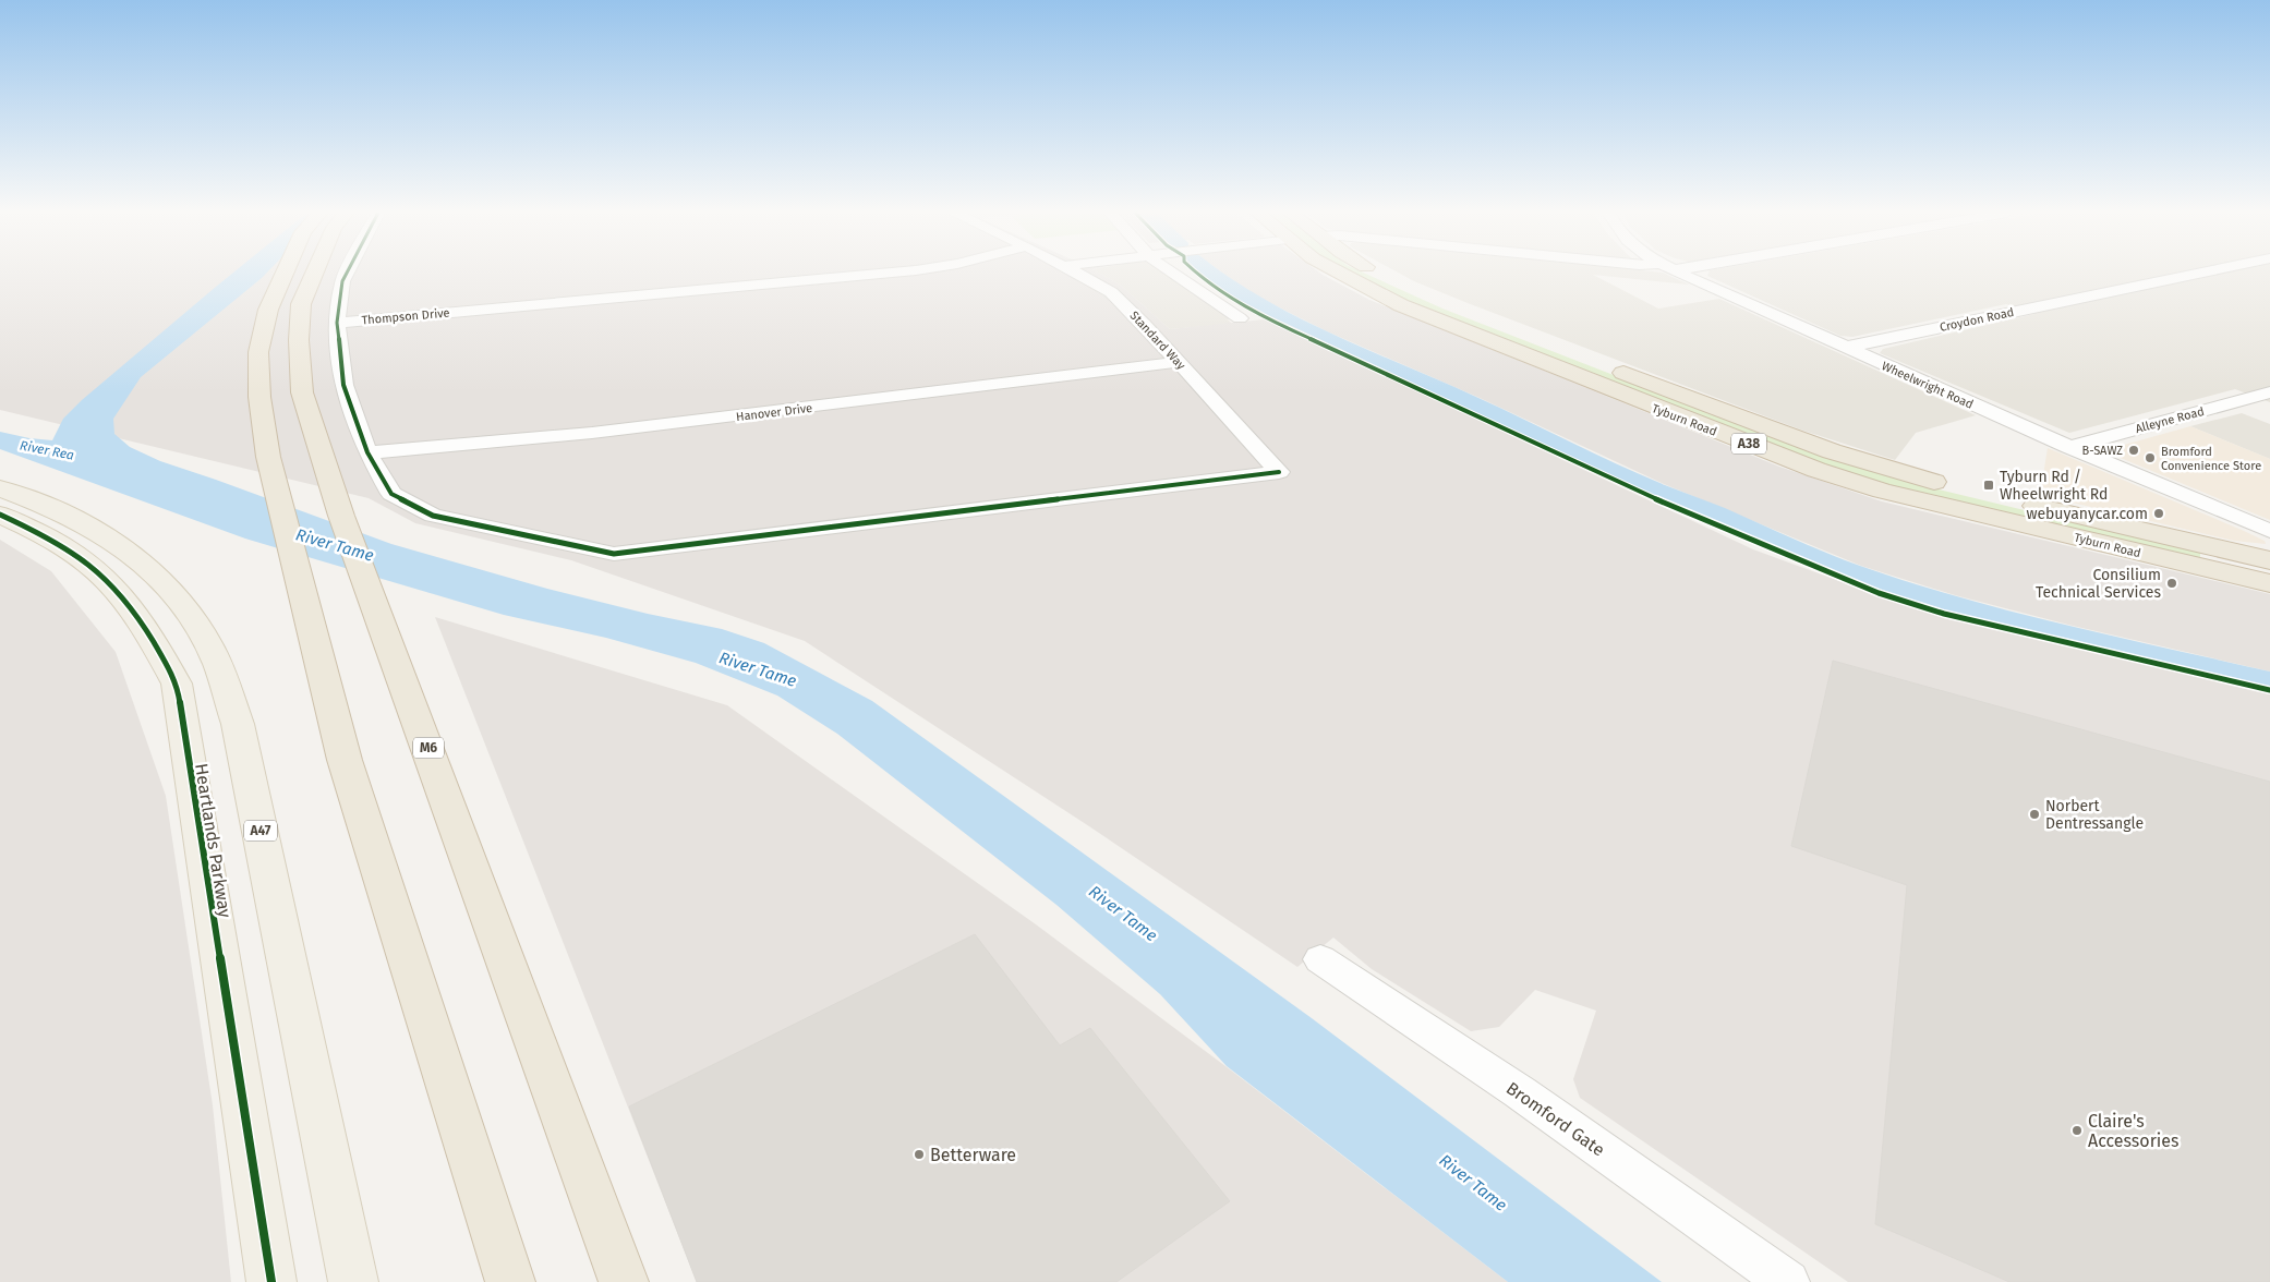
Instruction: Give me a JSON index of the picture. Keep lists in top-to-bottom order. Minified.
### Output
{"streets":{"highway":["Tyburn Road","A38","M6"],"main road":["A47","Heartlands Parkway"],"street":["Thompson Drive","Croydon Road","Standard Way","Wheelwright Road","Hanover Drive","Alleyne Road","Bromford Gate"]},"crossings":[["Croydon Road","Wheelwright Road"],["Standard Way","Hanover Drive"],["Wheelwright Road","Alleyne Road"]],"water":["River Rea","River Tame"],"places":{"other":["B-SAWZ","Bromford Convenience Store","webuyanycar.com","Consilium Technical Services","Norbert Dentressangle","Claire's Accessories","Betterware"],"transit":["Tyburn Rd / Wheelwright Rd"]}}
